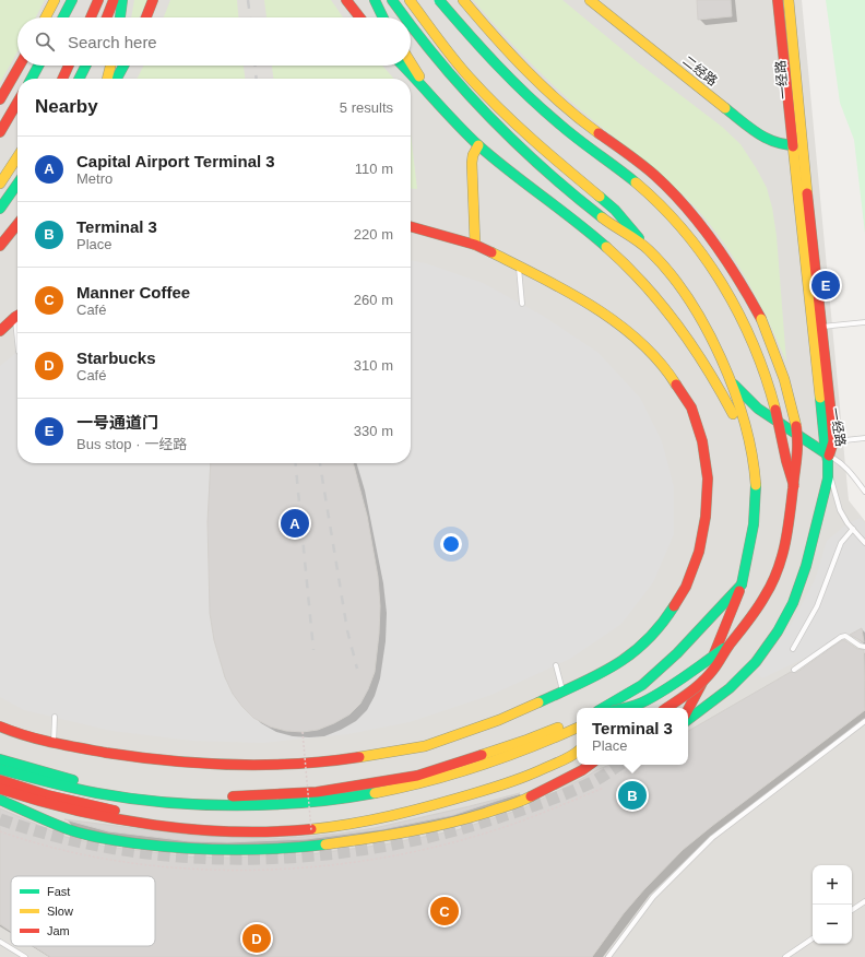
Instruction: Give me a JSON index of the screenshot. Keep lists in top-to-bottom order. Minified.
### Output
{"streets":{"main road":["二经路","一经路"]},"crossings":[["二经路","一经路"]],"legend":["Fast","Slow","Jam"],"page":{"search":"Search here","heading":["Nearby","5 results"],"list":[{"mark":"A","name":"Capital Airport Terminal 3","note":"Metro","value":"110 m"},{"mark":"B","name":"Terminal 3","note":"Place","value":"220 m"},{"mark":"C","name":"Manner Coffee","note":"Café","value":"260 m"},{"mark":"D","name":"Starbucks","note":"Café","value":"310 m"},{"mark":"E","name":"一号通道门","note":"Bus stop · 一经路","value":"330 m"}],"pins":["E","A","B","C","D"],"popup":["Terminal 3","Place"],"map_buttons":["+","−"]}}
